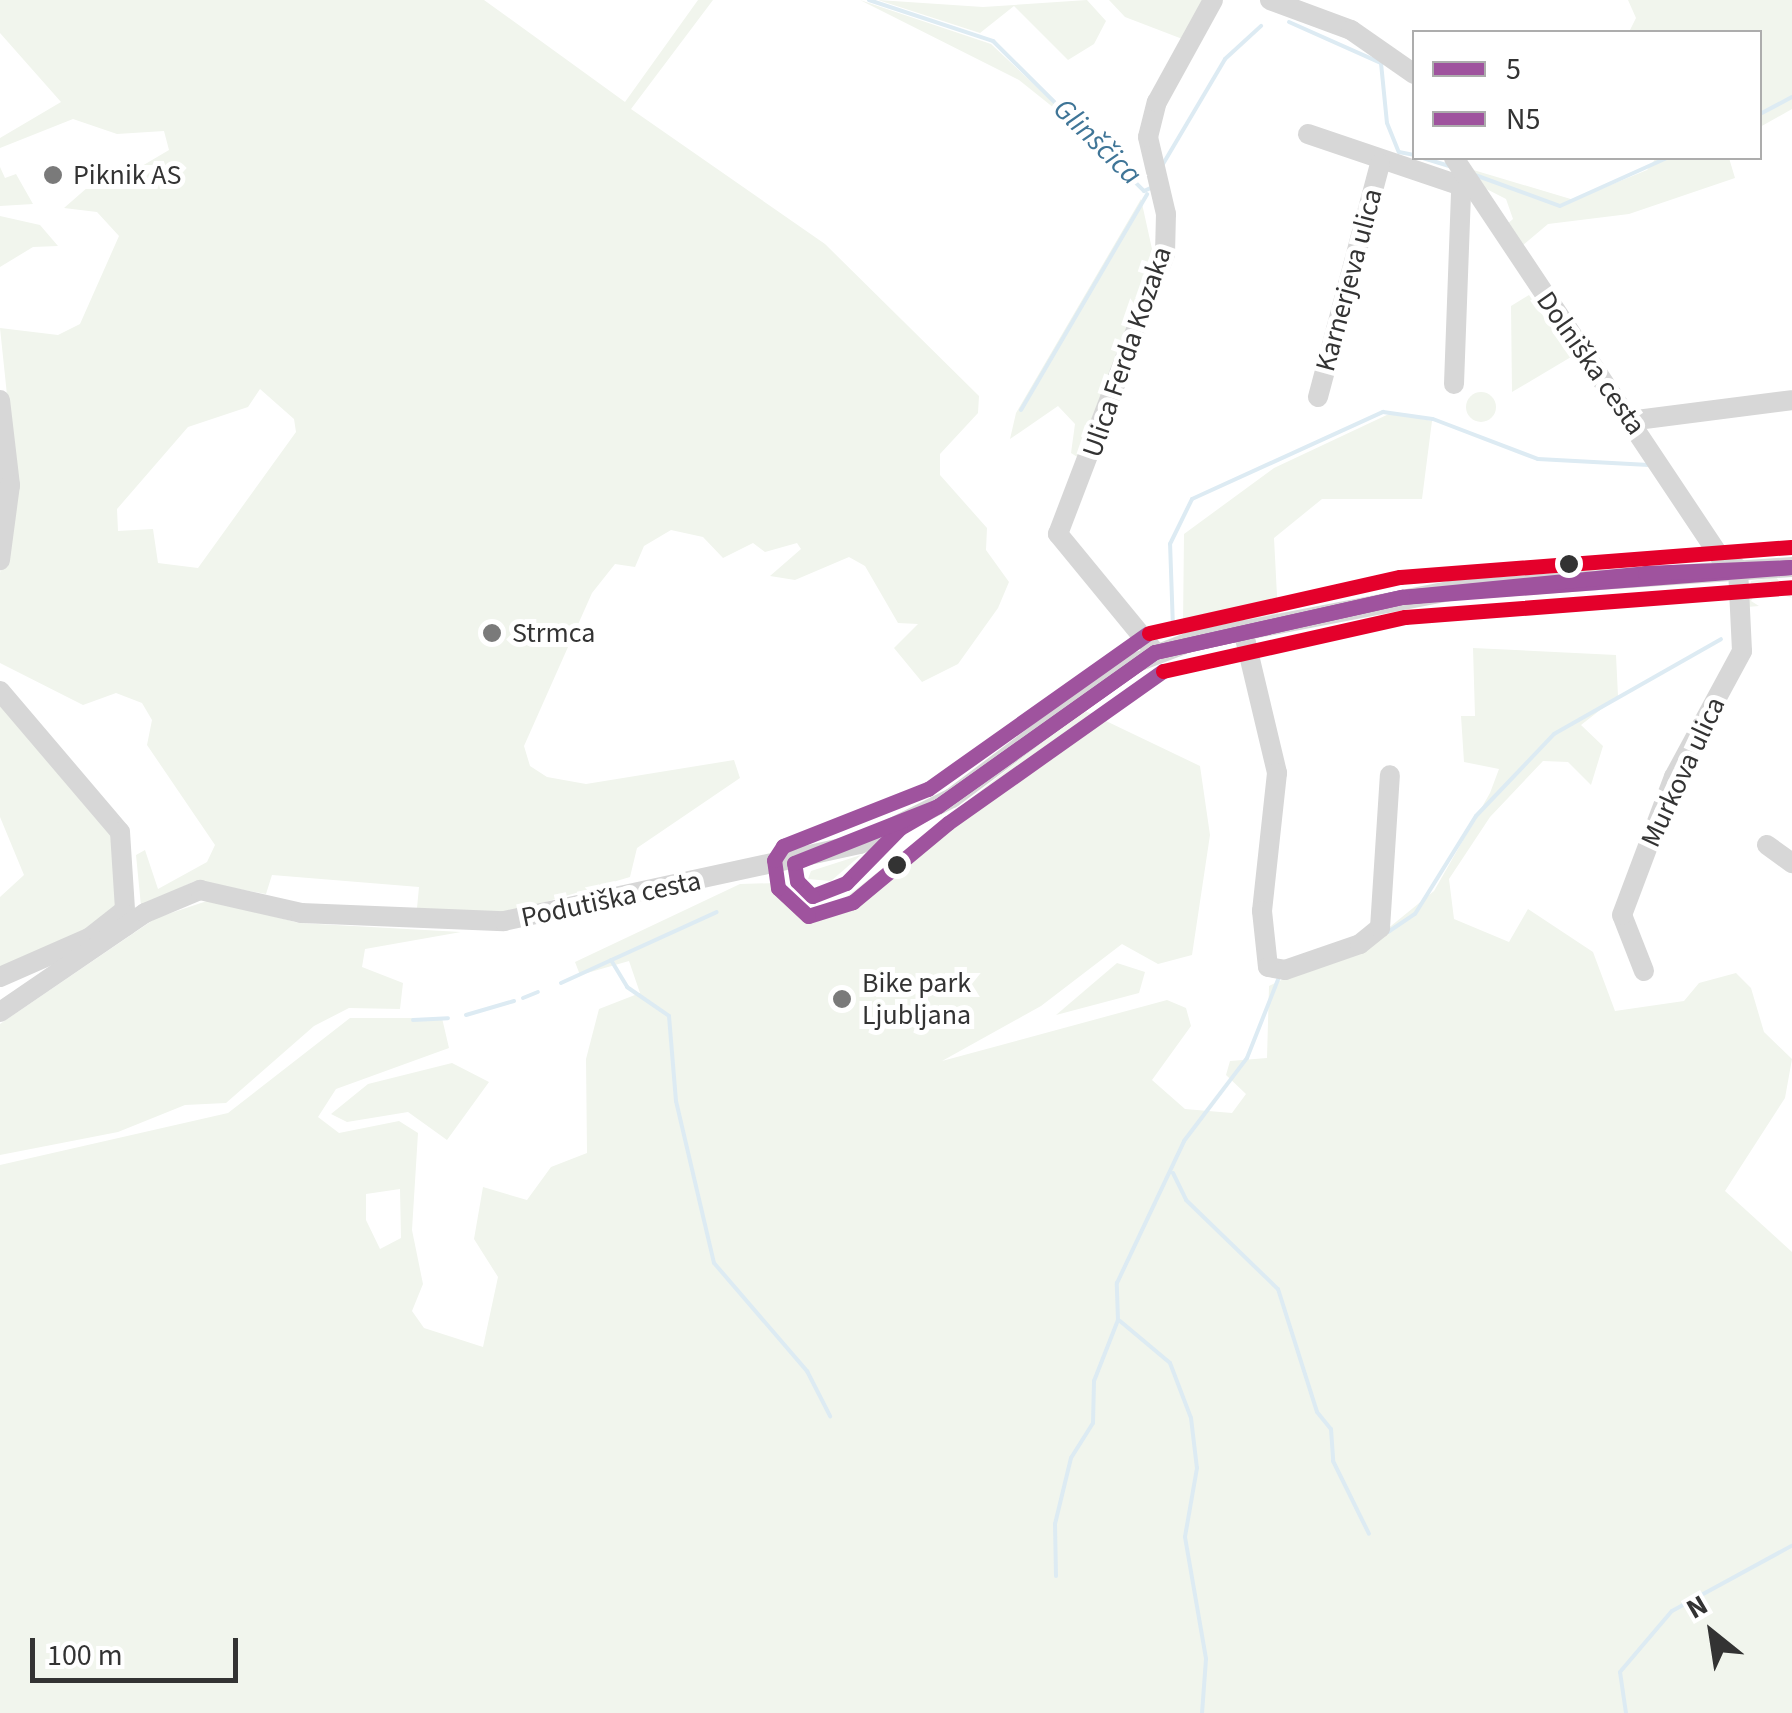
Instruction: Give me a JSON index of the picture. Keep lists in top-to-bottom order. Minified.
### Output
{"streets":{"street":["Karnerjeva ulica","Ulica Ferda Kozaka","Dolniška cesta","Murkova ulica","Podutiška cesta"]},"crossings":[["Ulica Ferda Kozaka","Podutiška cesta"],["Dolniška cesta","Murkova ulica"],["Dolniška cesta","Podutiška cesta"],["Murkova ulica","Podutiška cesta"]],"water":["Glinščica"],"places":["Piknik AS","Strmca","Bike park Ljubljana"],"lines":["transit line 5","transit line N5"],"legend":["5","N5"],"scale_bar":"100 m","north":"top left"}
